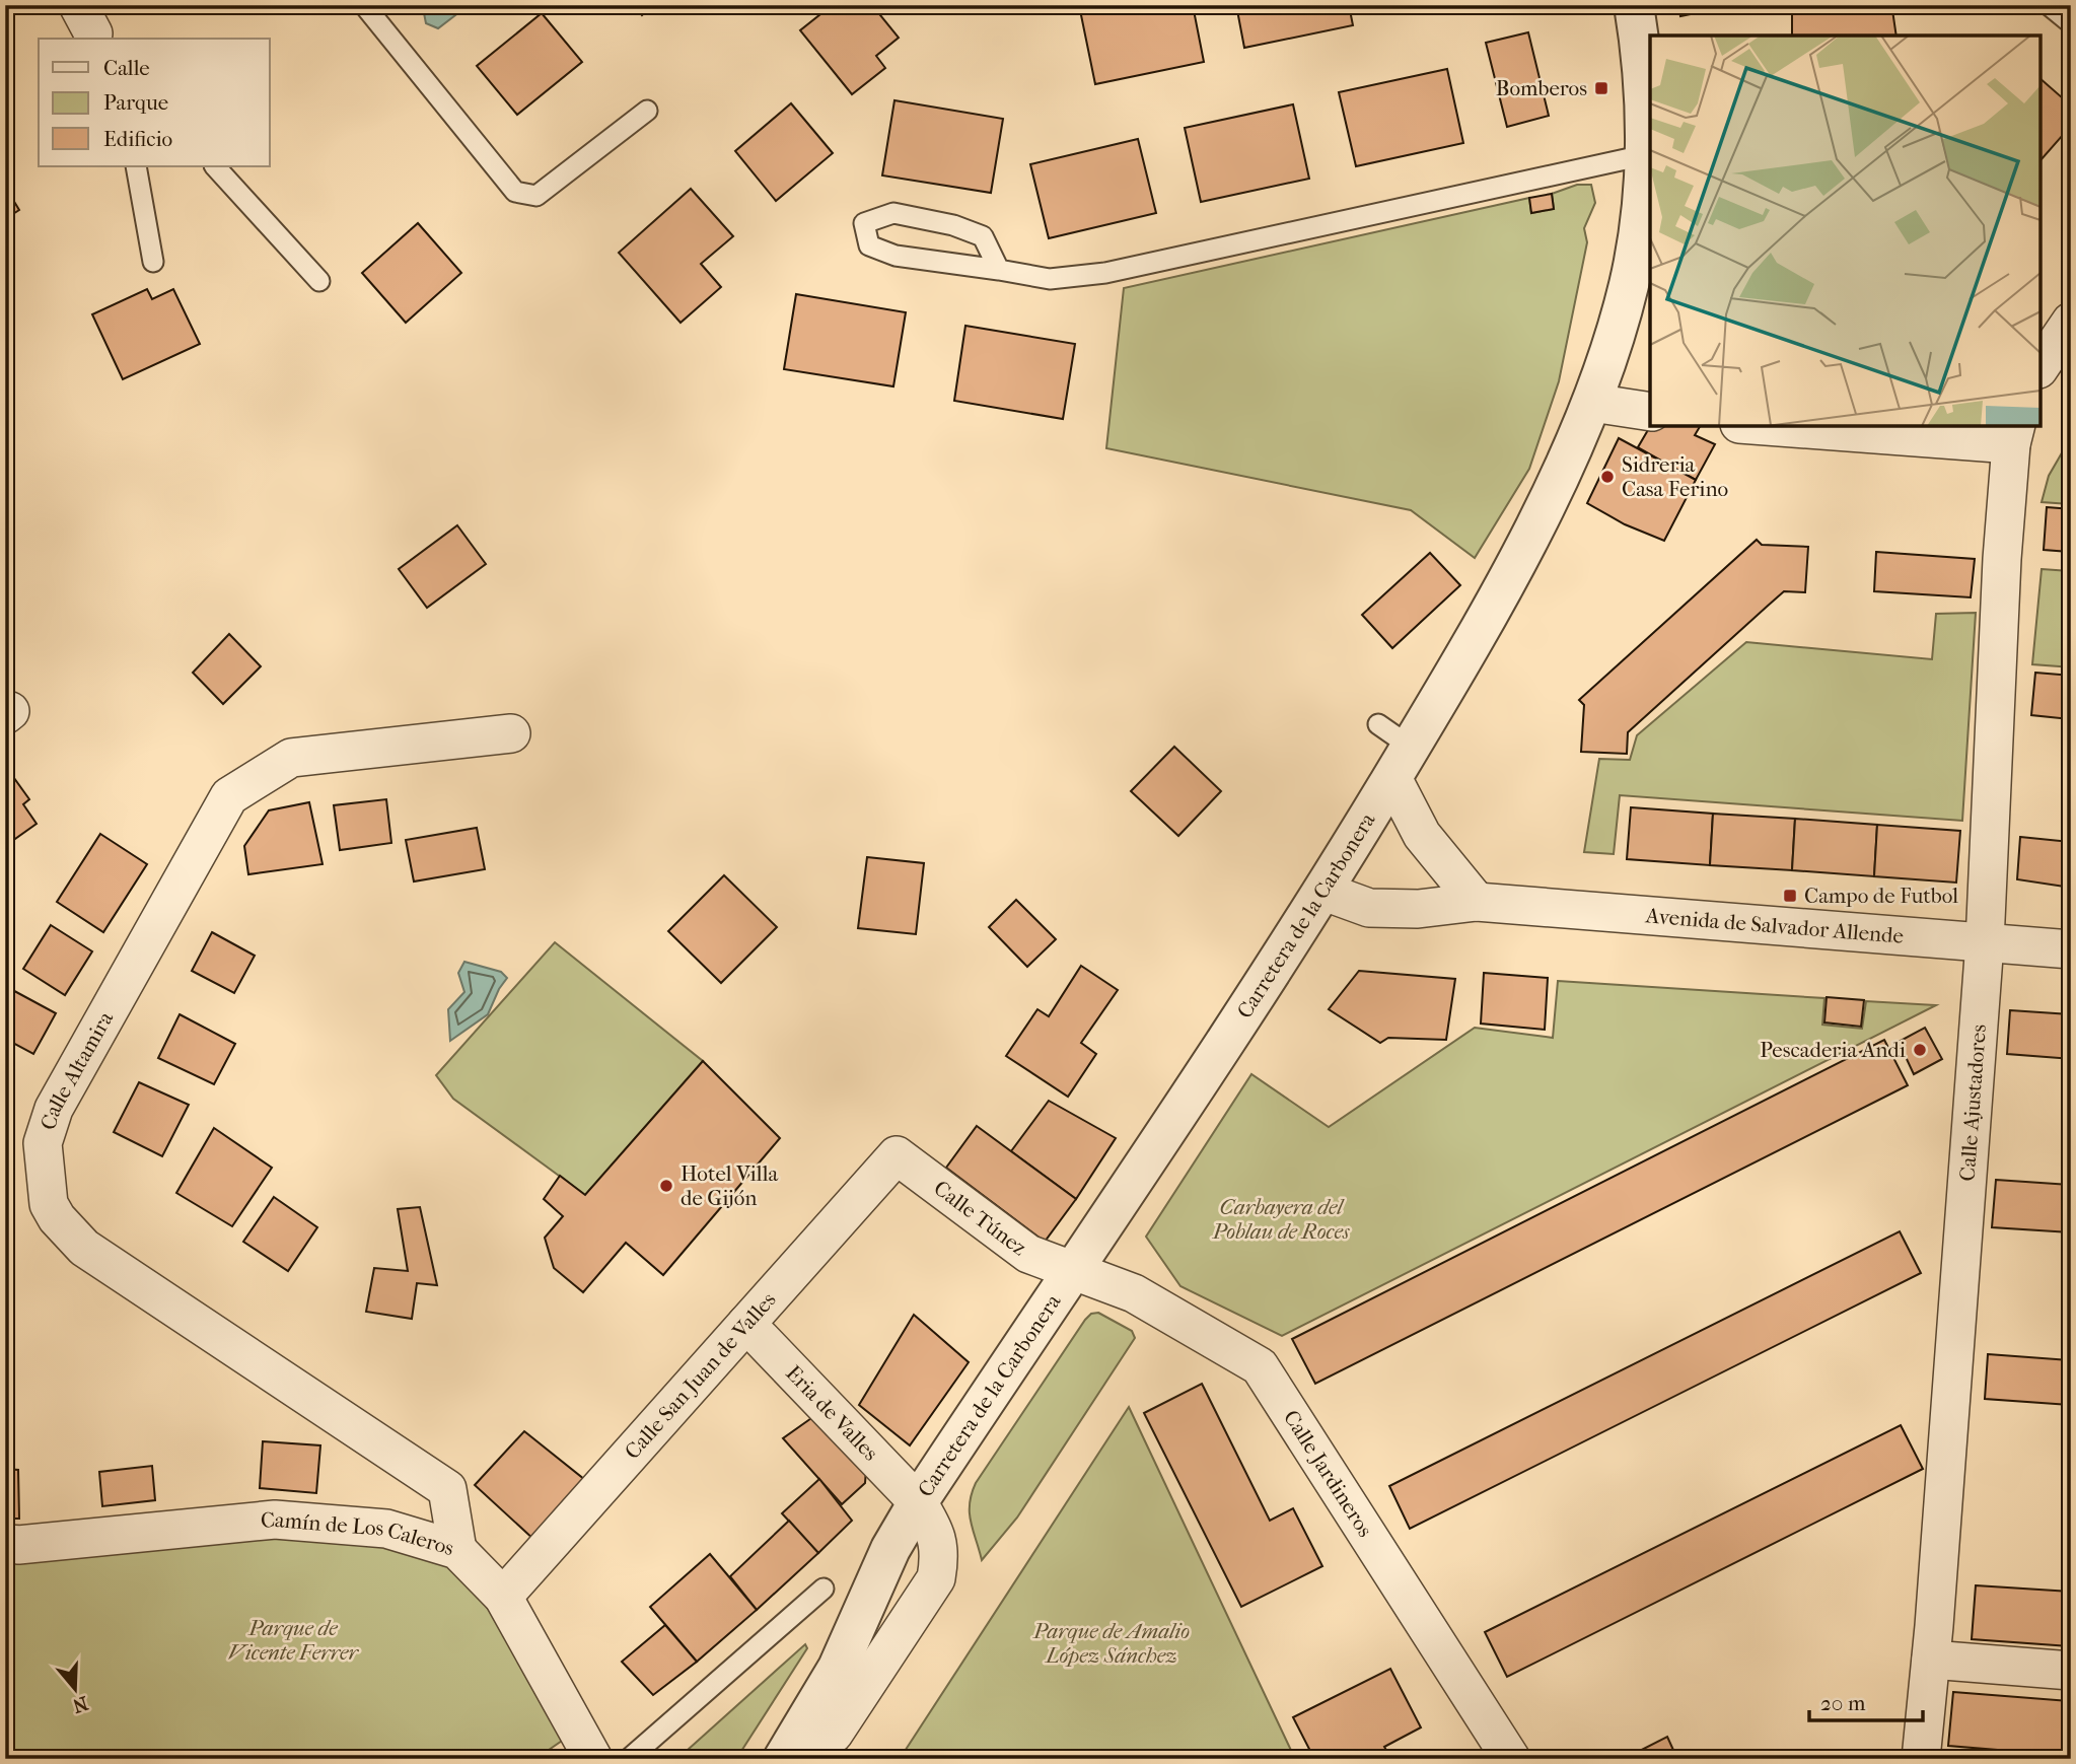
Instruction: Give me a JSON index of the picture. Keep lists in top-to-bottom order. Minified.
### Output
{"streets":{"street":["Carretera de la Carbonera","Avenida de Salvador Allende","Calle Altamira","Calle Ajustadores","Calle Túnez","Calle San Juan de Valles","Eria de Valles","Calle Jardineros","Camín de Los Caleros"]},"crossings":[["Carretera de la Carbonera","Avenida de Salvador Allende"],["Carretera de la Carbonera","Calle Túnez"],["Carretera de la Carbonera","Eria de Valles"],["Carretera de la Carbonera","Calle Jardineros"],["Avenida de Salvador Allende","Calle Ajustadores"],["Calle Altamira","Camín de Los Caleros"],["Calle Túnez","Calle San Juan de Valles"],["Calle Túnez","Calle Jardineros"],["Calle San Juan de Valles","Eria de Valles"],["Calle San Juan de Valles","Camín de Los Caleros"]],"parks":["Carbayera del Poblau de Roces","Parque de Vicente Ferrer","Parque de Amalio López Sánchez"],"places":{"transit":["Bomberos","Campo de Futbol"],"other":["Sidreria Casa Ferino","Pescaderia Andi","Hotel Villa de Gijón"]},"legend":["Calle","Parque","Edificio"],"scale_bar":"20 m","north":"bottom"}
